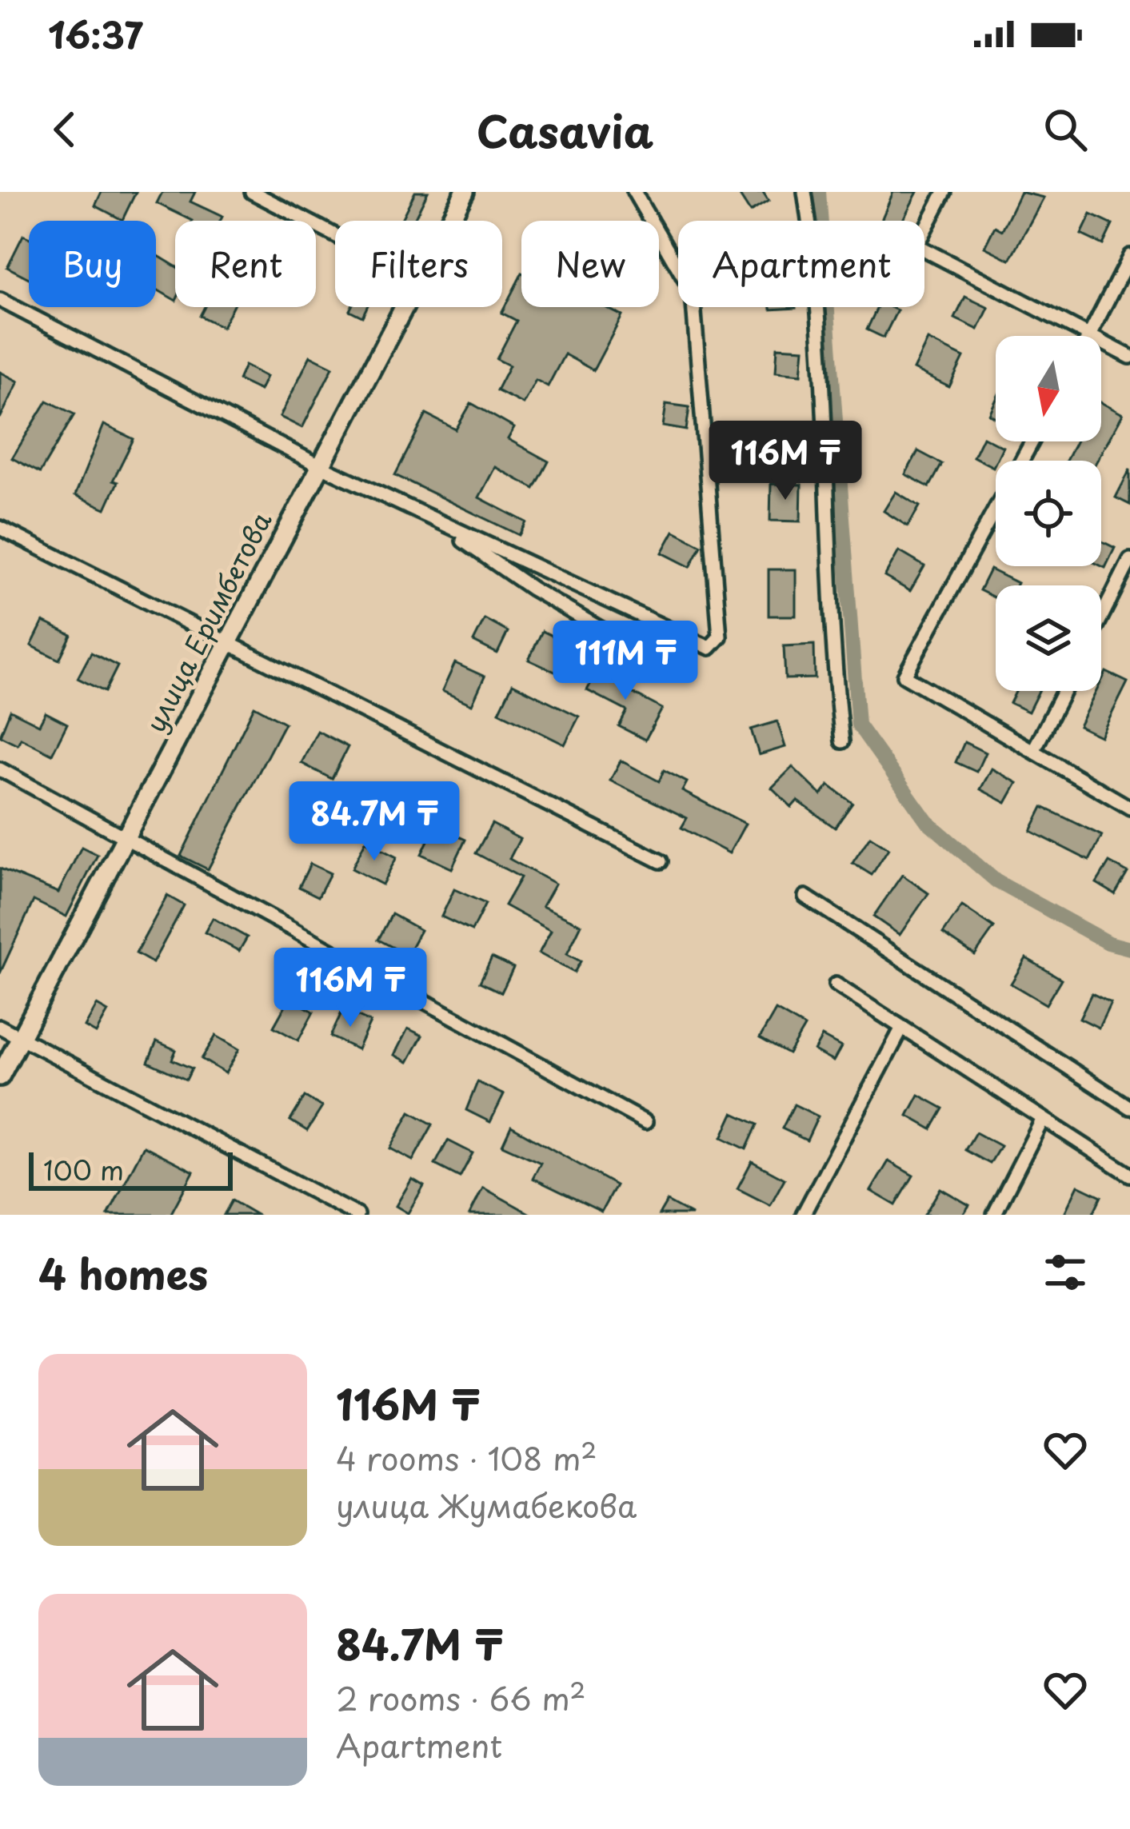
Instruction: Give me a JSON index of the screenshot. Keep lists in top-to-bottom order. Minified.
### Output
{"streets":{"main road":["улица Еримбетова"]},"scale_bar":"100 m","north":"bottom","page":{"status":"16:37","header":"Casavia","chip":["Buy","Rent","Filters","New","Apartment"],"price":["116M ₸","111M ₸","84.7M ₸","116M ₸"],"scale":"100 m","heading":"4 homes","list":[{"name":"116M ₸","note":"4 rooms · 108 m² · улица Жумабекова"},{"name":"84.7M ₸","note":"2 rooms · 66 m² · Apartment"}]}}
